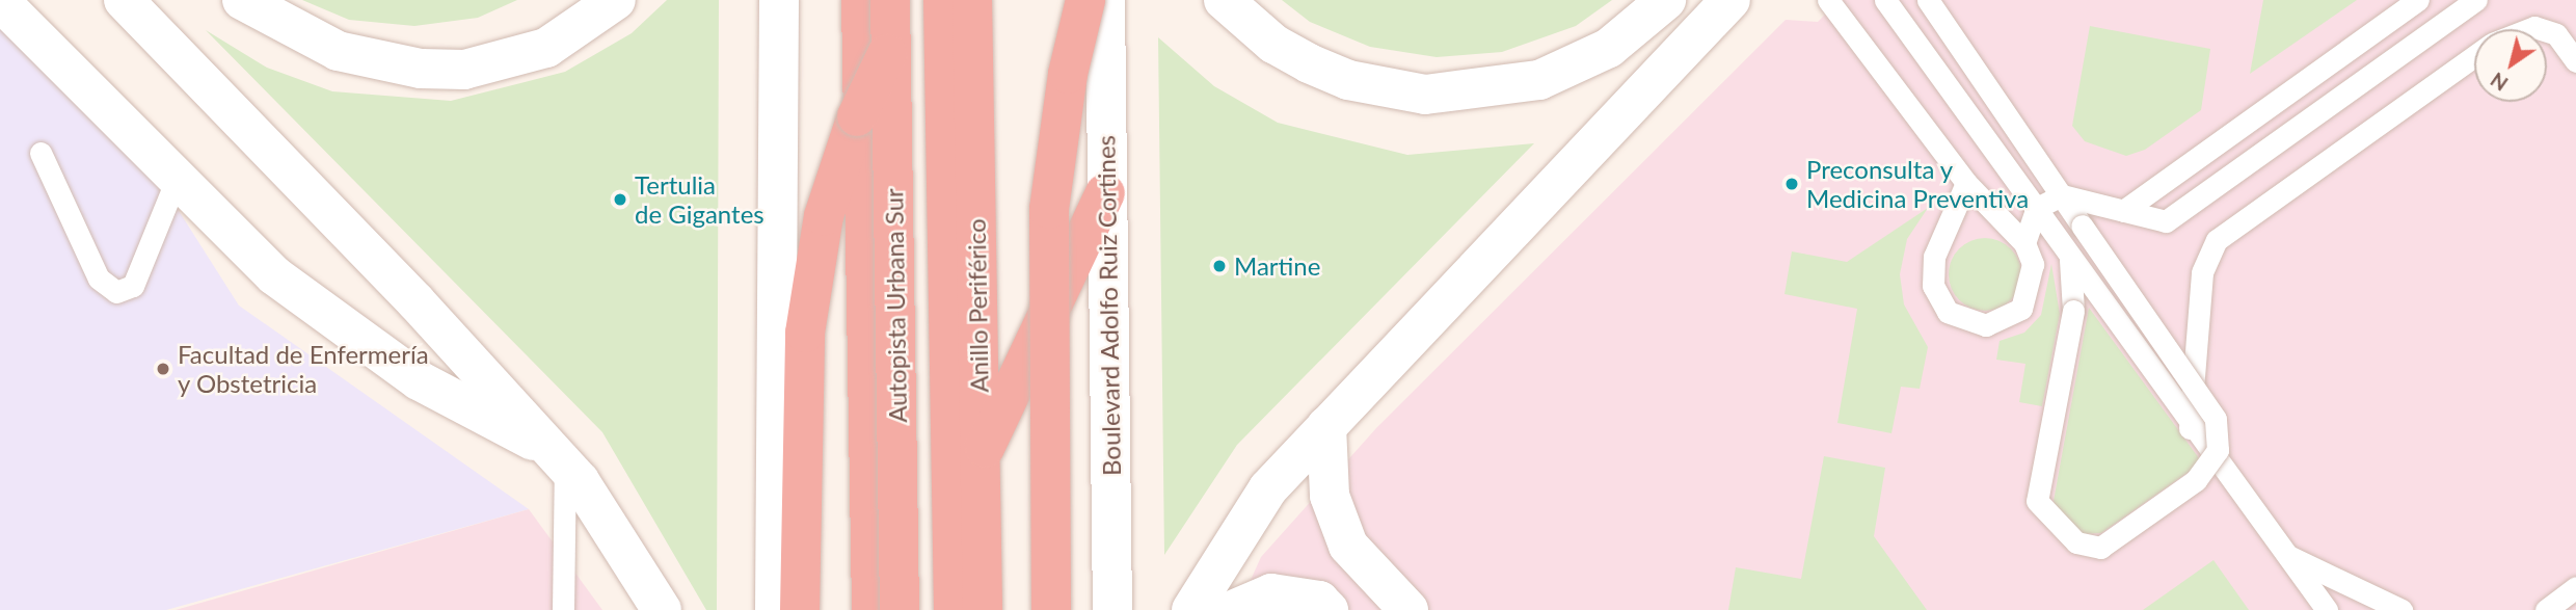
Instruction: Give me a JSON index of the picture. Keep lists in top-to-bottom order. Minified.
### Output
{"streets":{"highway":["Autopista Urbana Sur","Anillo Periférico"],"main road":["Boulevard Adolfo Ruiz Cortines"]},"places":["Preconsulta y Medicina Preventiva","Tertulia de Gigantes","Martine","Facultad de Enfermería y Obstetricia"],"north":"bottom left"}
